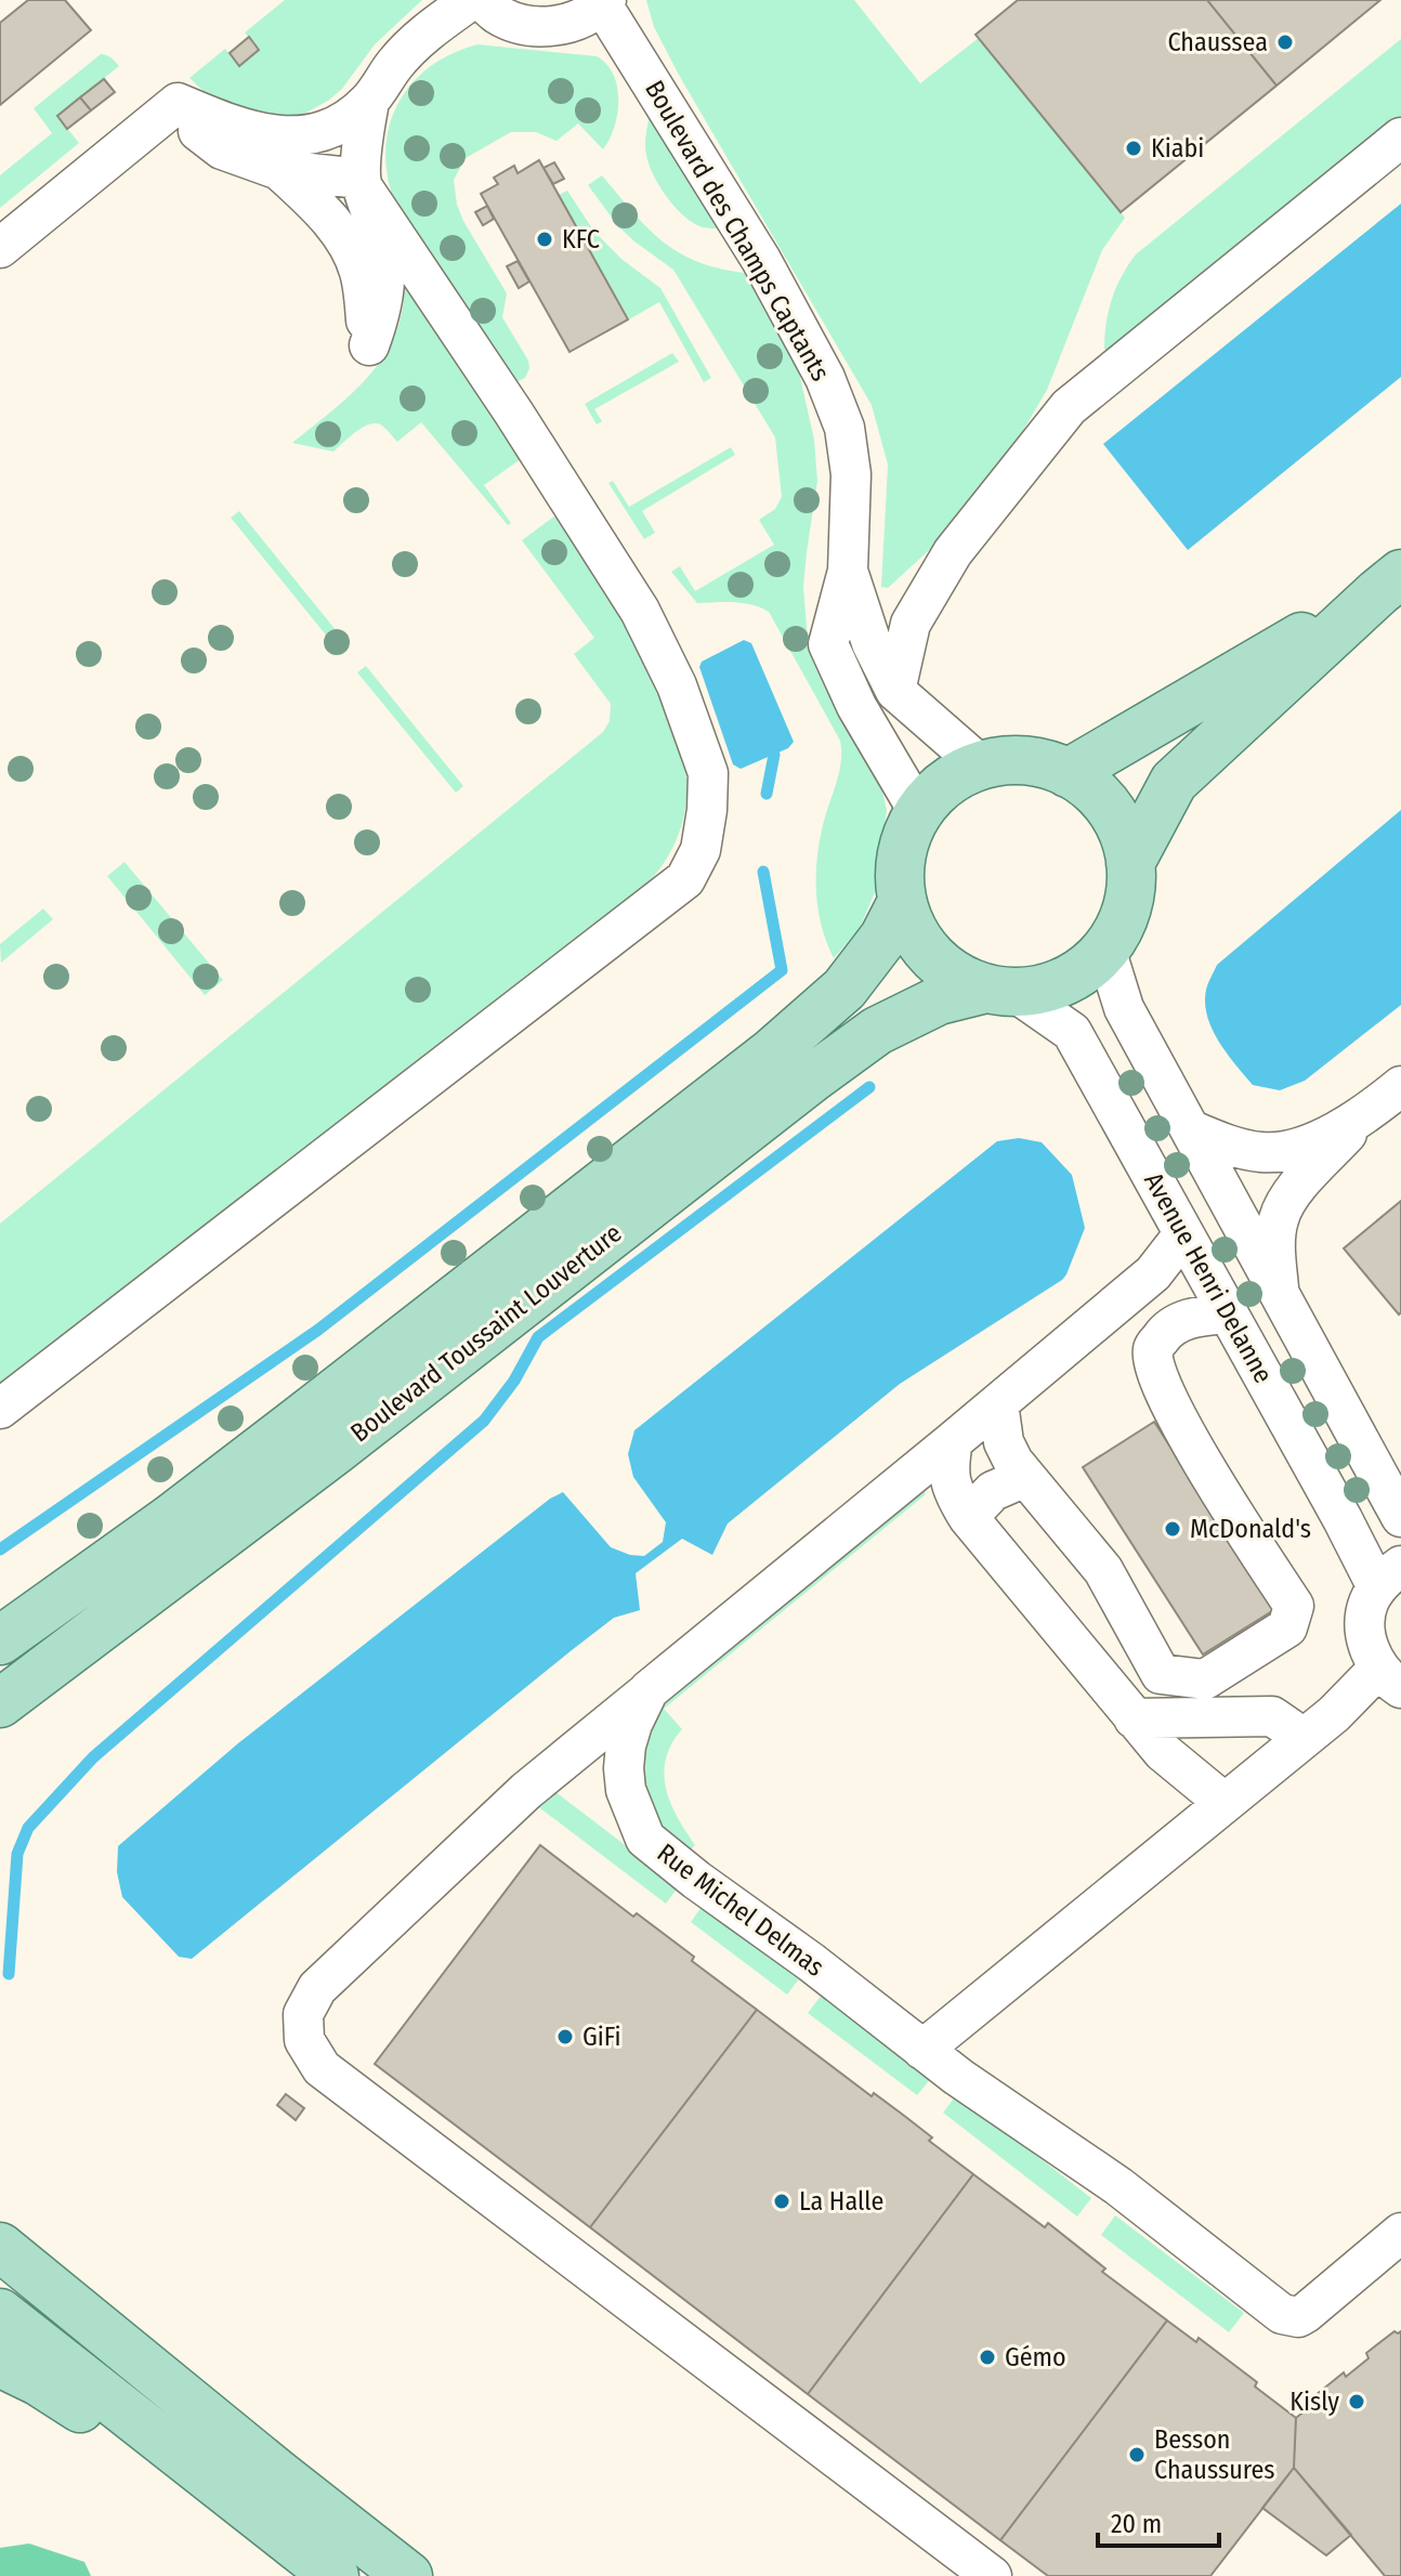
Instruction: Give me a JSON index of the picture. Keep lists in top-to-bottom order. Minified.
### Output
{"streets":{"main road":["Boulevard Toussaint Louverture"],"street":["Boulevard des Champs Captants","Avenue Henri Delanne","Rue Michel Delmas"]},"crossings":[["Boulevard des Champs Captants","Avenue Henri Delanne"],["Boulevard des Champs Captants","Boulevard Toussaint Louverture"],["Avenue Henri Delanne","Boulevard Toussaint Louverture"],["Avenue Henri Delanne","Rue Michel Delmas"]],"places":["Chaussea","Kiabi","KFC","McDonald's","GiFi","La Halle","Gémo","Kisly","Besson Chaussures"],"scale_bar":"20 m"}
